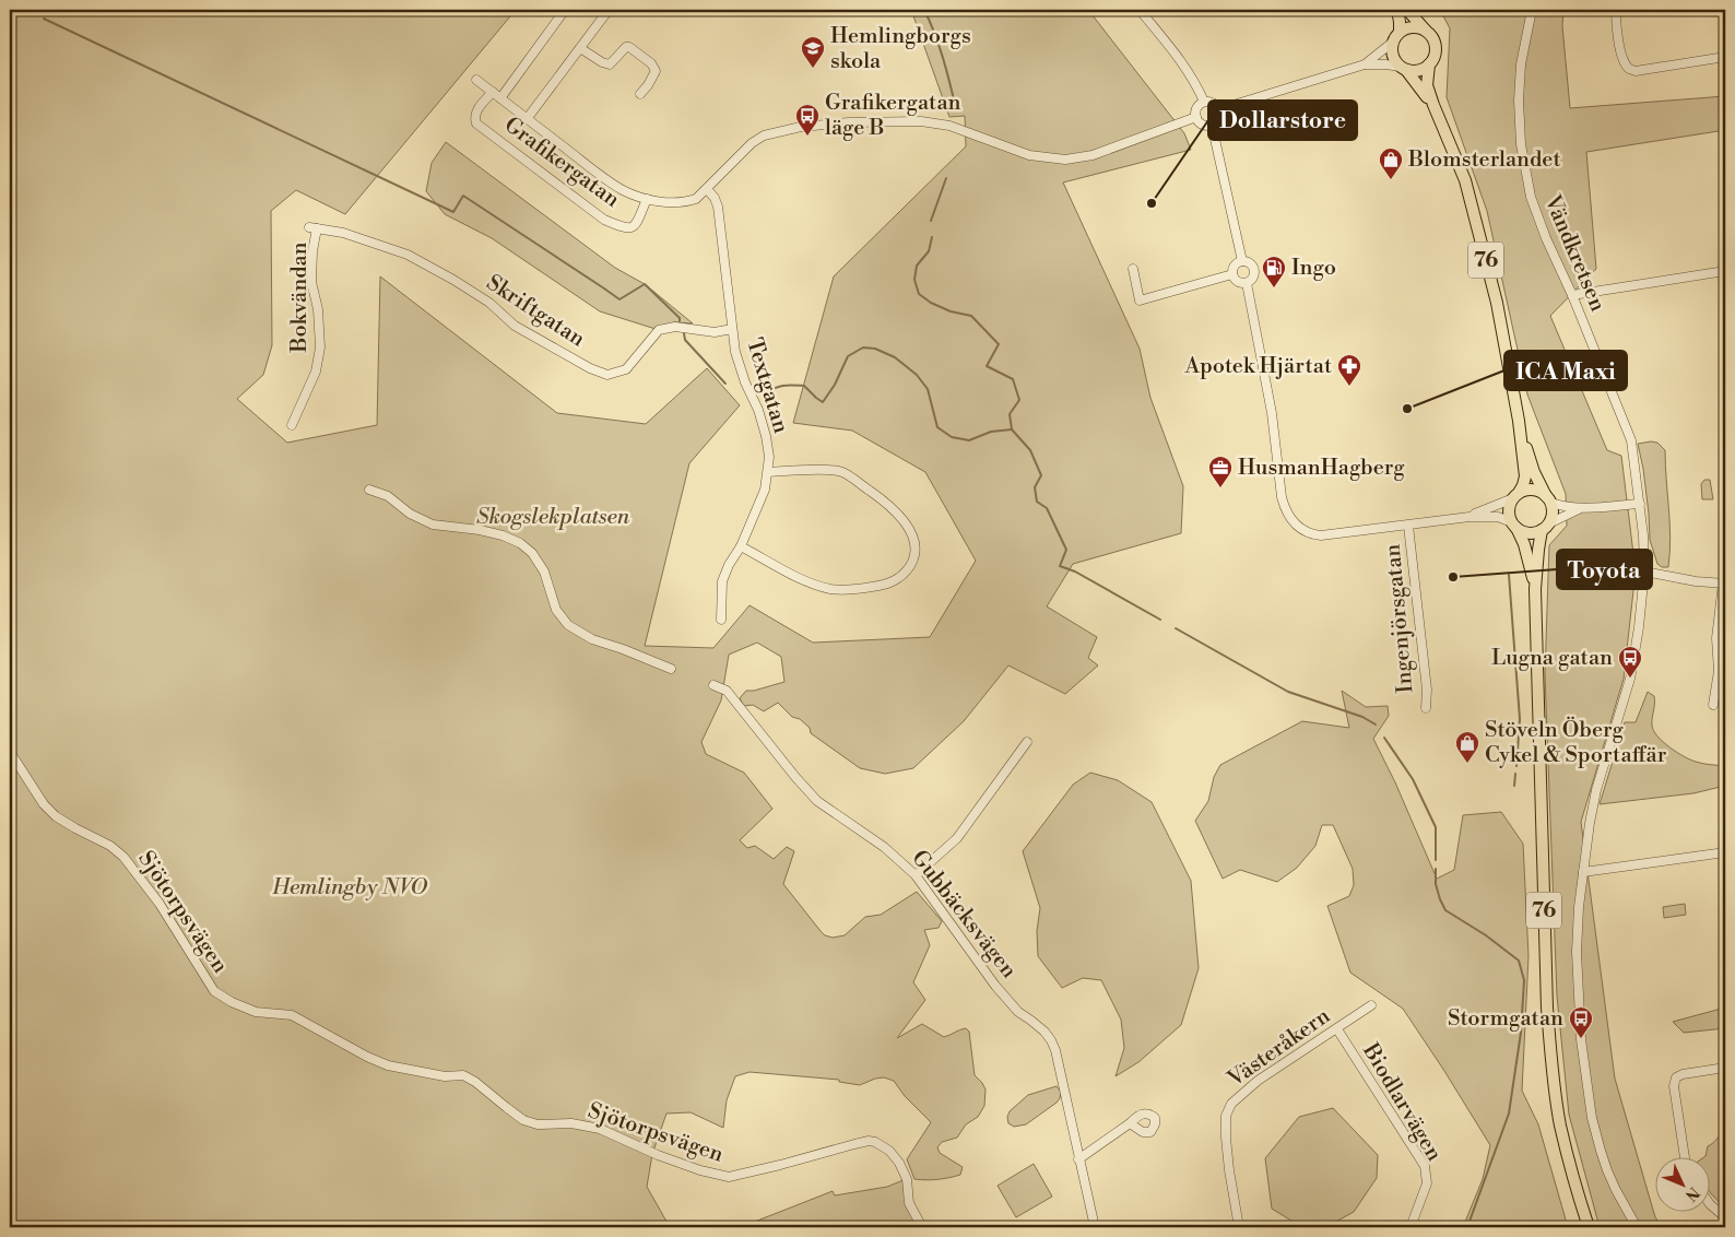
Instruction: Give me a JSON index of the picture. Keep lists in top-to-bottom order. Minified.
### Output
{"streets":{"main road":["76"],"street":["Grafikergatan","Vändkretsen","Bokvändan","Skriftgatan","Textgatan","Ingenjörsgatan","Sjötorpsvägen","Gubbäcksvägen","Västeråkern","Biodlarvägen"]},"crossings":[["Grafikergatan","Textgatan"],["Grafikergatan","Ingenjörsgatan"],["76","Ingenjörsgatan"],["Bokvändan","Skriftgatan"],["Skriftgatan","Textgatan"],["Västeråkern","Biodlarvägen"]],"parks":["Skogslekplatsen","Hemlingby NVO"],"places":{"school or university":["Hemlingborgs skola"],"bus stop":["Grafikergatan läge B","Lugna gatan","Stormgatan"],"shop":["Blomsterlandet","Stöveln Öberg Cykel & Sportaffär"],"other":["Dollarstore","ICA Maxi","Toyota"],"fuel station":["Ingo"],"pharmacy":["Apotek Hjärtat"],"office":["HusmanHagberg"]},"north":"bottom right"}
